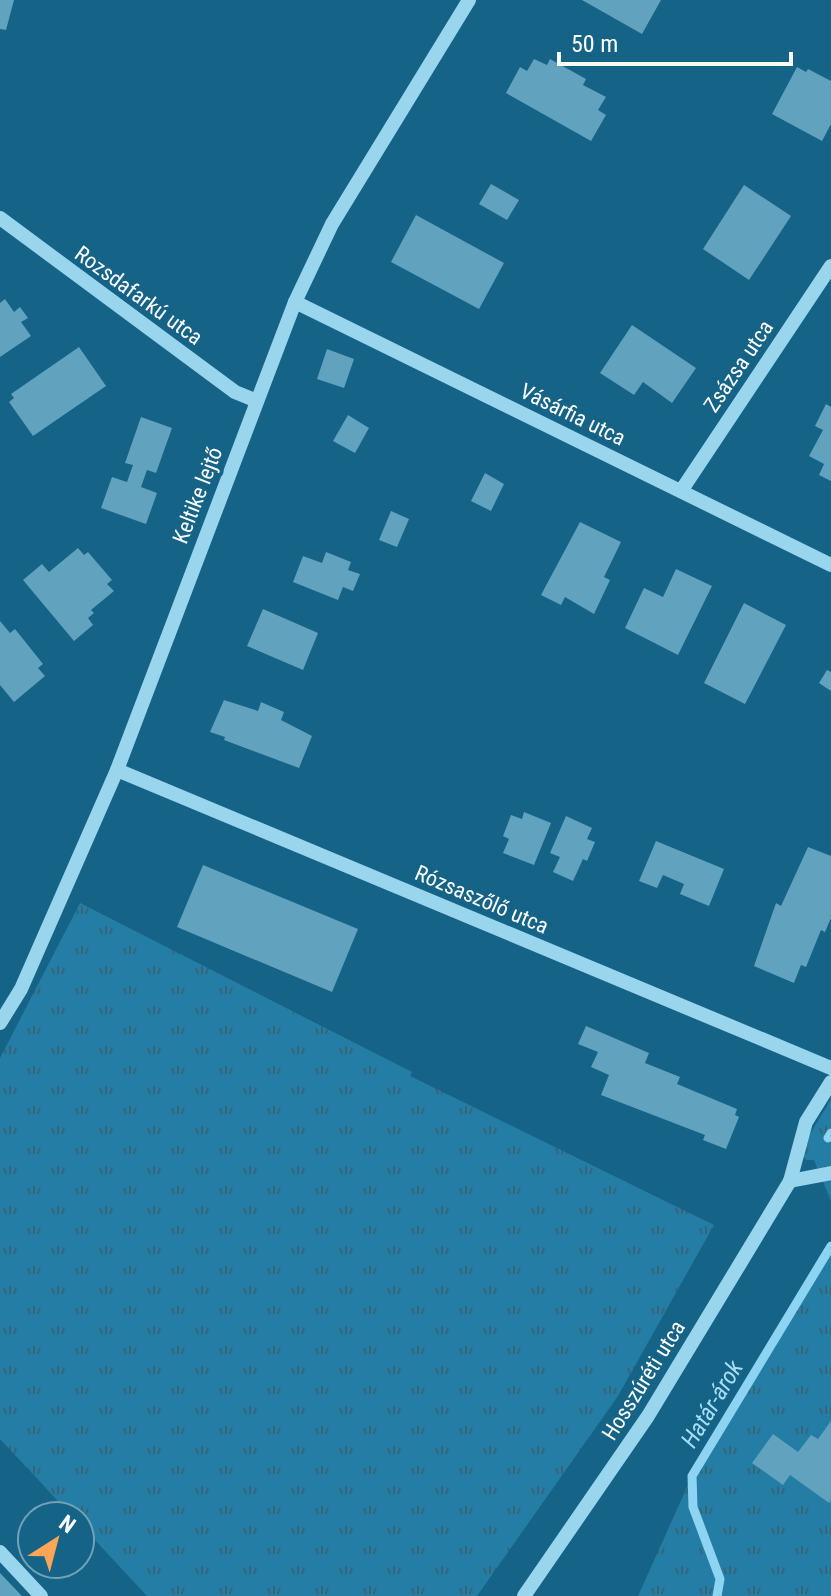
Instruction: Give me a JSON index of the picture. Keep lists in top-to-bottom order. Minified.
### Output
{"streets":{"street":["Rozsdafarkú utca","Zsázsa utca","Vásárfia utca","Keltike lejtő","Rózsaszőlő utca","Hosszúréti utca"]},"crossings":[["Rozsdafarkú utca","Keltike lejtő"],["Zsázsa utca","Vásárfia utca"],["Vásárfia utca","Keltike lejtő"],["Keltike lejtő","Rózsaszőlő utca"]],"water":["Határ-árok"],"scale_bar":"50 m","north":"top right"}
